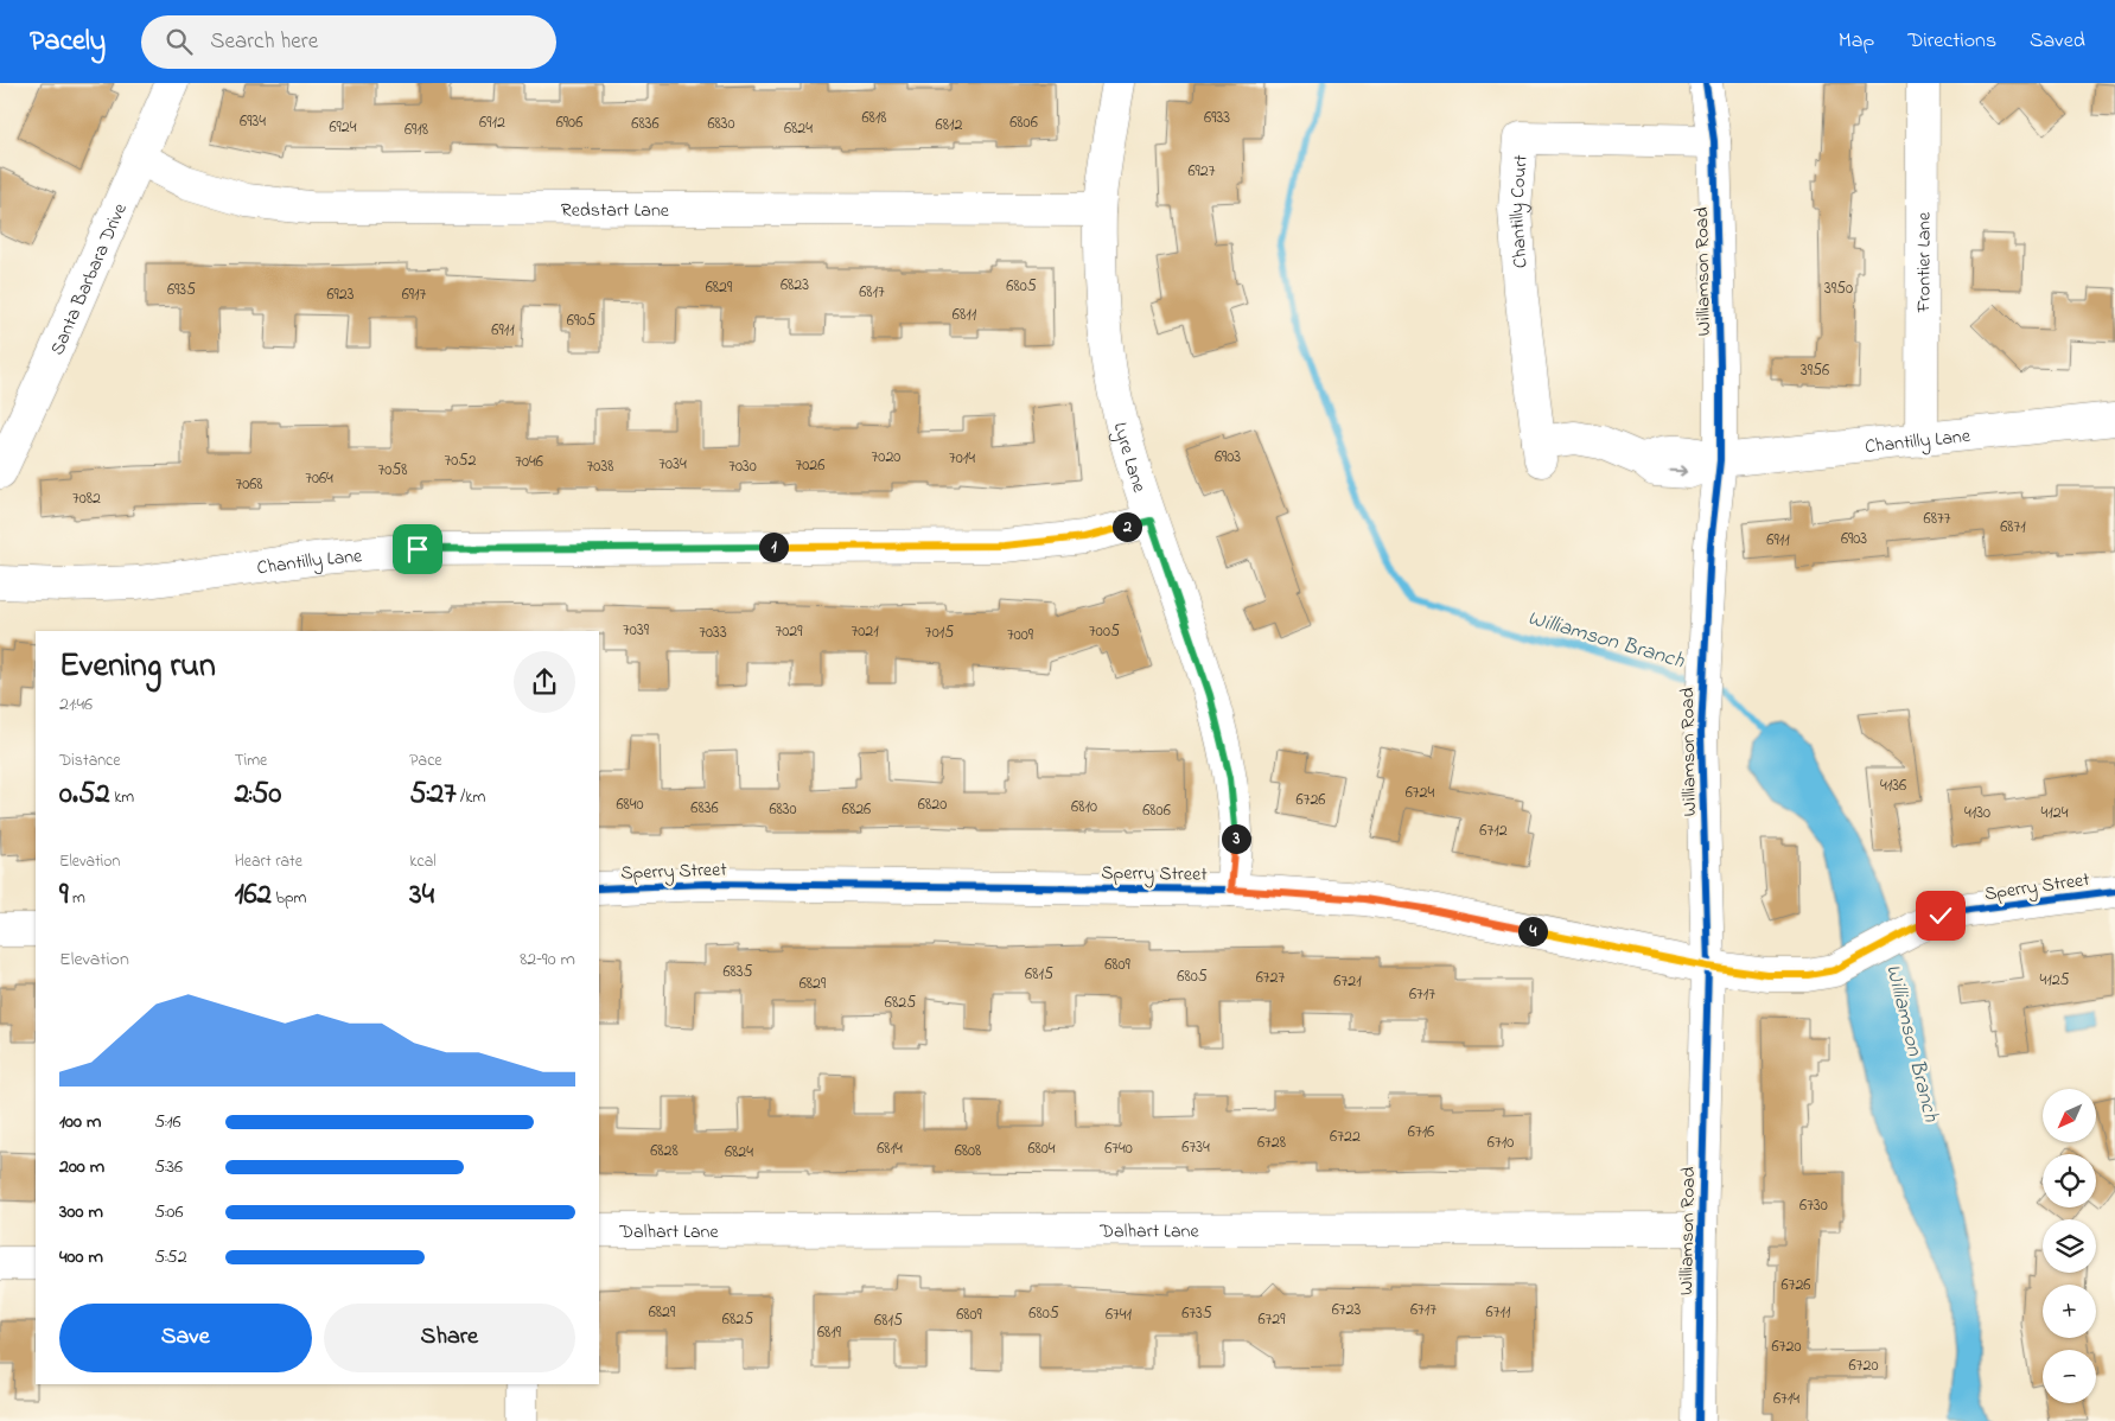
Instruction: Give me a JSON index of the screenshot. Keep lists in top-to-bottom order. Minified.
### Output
{"streets":{"street":["Redstart Lane","Chantilly Court","Frontier Lane","Williamson Road","Santa Barbara Drive","Chantilly Lane","Lyre Lane","Sperry Street","Dalhart Lane"]},"crossings":[["Redstart Lane","Santa Barbara Drive"],["Redstart Lane","Lyre Lane"],["Chantilly Court","Williamson Road"],["Chantilly Court","Chantilly Lane"],["Frontier Lane","Chantilly Lane"],["Williamson Road","Chantilly Lane"],["Williamson Road","Sperry Street"],["Williamson Road","Dalhart Lane"],["Chantilly Lane","Lyre Lane"],["Lyre Lane","Sperry Street"]],"water":["Williamson Branch"],"house_numbers":["6818","6933","6934","6912","6906","6806","6836","6830","6812","6924","6824","6918","6927","6823","6805","6829","3950","6935","6817","6923","6917","6811","6905","6911","3956","7020","6903","7014","7052","7046","7034","7026","7038","7030","7058","7064","7068","7082","6877","6871","6903","6911","7039","7029","7021","7005","7033","7015","7009","4136","6724","6726","6840","6820","6810","6836","6830","6826","6806","4130","4124","6712","6809","6835","6815","6805","6727","4125","6721","6829","6717","6825","6716","6722","6728","6710","6734","6814","6804","6740","6828","6808","6824","6730","6726","6723","6717","6829","6711","6805","6735","6809","6741","6825","6729","6815","6819","6720","6720","6714"],"north":"bottom left","page":{"header":"Pacely","search":"Search here","nav":["Map","Directions","Saved"],"pins":["2","1","3","4"],"heading":["Evening run","21:46"],"stats":[["Distance","0.52 km"],["Time","2:50"],["Pace","5:27 /km"],["Elevation","9 m"],["Heart rate","162 bpm"],["kcal","34"]],"chart":["Elevation","82–90 m"],"map_buttons":["+","−"],"list":[{"name":"100 m","note":"5:16"},{"name":"200 m","note":"5:36"},{"name":"300 m","note":"5:06"},{"name":"400 m","note":"5:52"}],"buttons":["Save","Share"]}}
